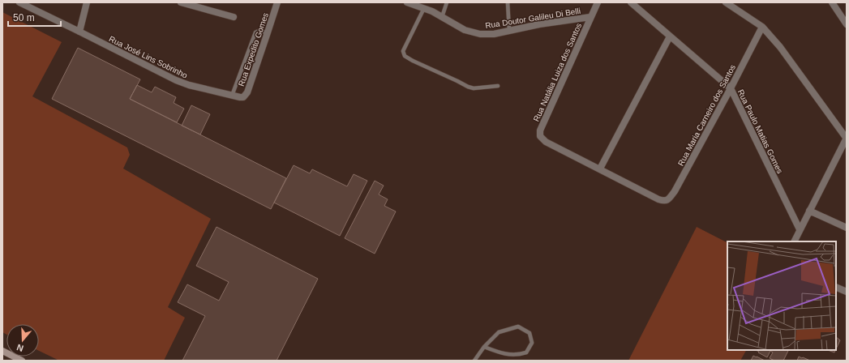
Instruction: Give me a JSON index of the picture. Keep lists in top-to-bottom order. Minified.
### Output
{"streets":{"street":["Rua Doutor Galileu Di Belli","Rua Expedito Gomes","Rua José Lins Sobrinho","Rua Natália Luiza dos Santos","Rua Maria Carneiro dos Santos","Rua Paulo Matias Gomes"]},"crossings":[["Rua Doutor Galileu Di Belli","Rua Natália Luiza dos Santos"],["Rua Expedito Gomes","Rua José Lins Sobrinho"],["Rua Natália Luiza dos Santos","Rua Maria Carneiro dos Santos"],["Rua Maria Carneiro dos Santos","Rua Paulo Matias Gomes"]],"scale_bar":"50 m","north":"bottom"}
